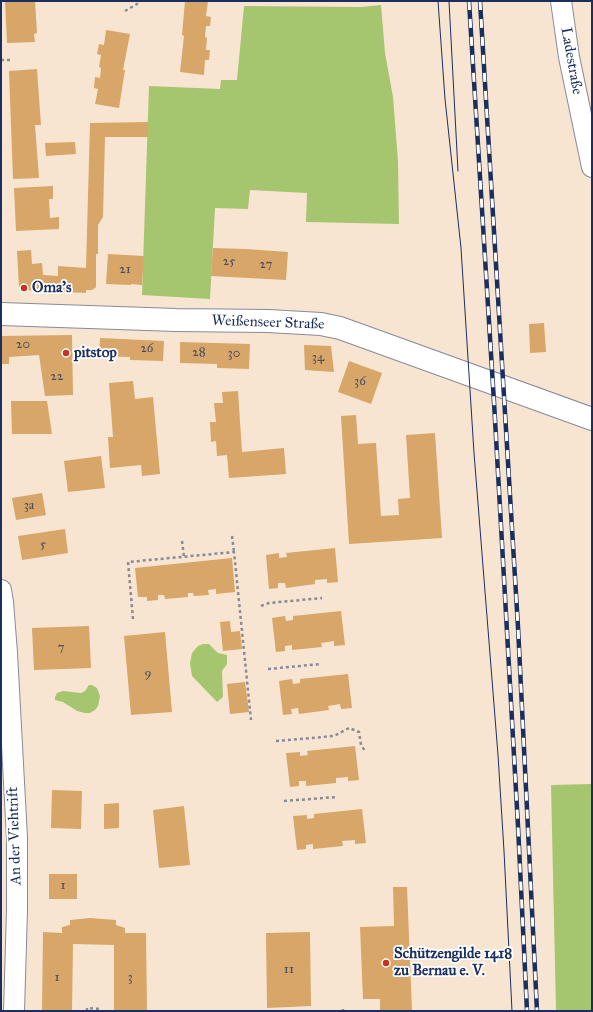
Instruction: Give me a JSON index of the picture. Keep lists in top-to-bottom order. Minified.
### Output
{"streets":{"main road":["Weißenseer Straße"],"street":["Ladestraße","An der Viehtrift"]},"places":["Oma's","pitstop","Schützengilde 1418 zu Bernau e. V."],"house_numbers":["25","27","21","20","26","28","30","34","22","36","3a","5","7","9","1","11","1","3"]}
